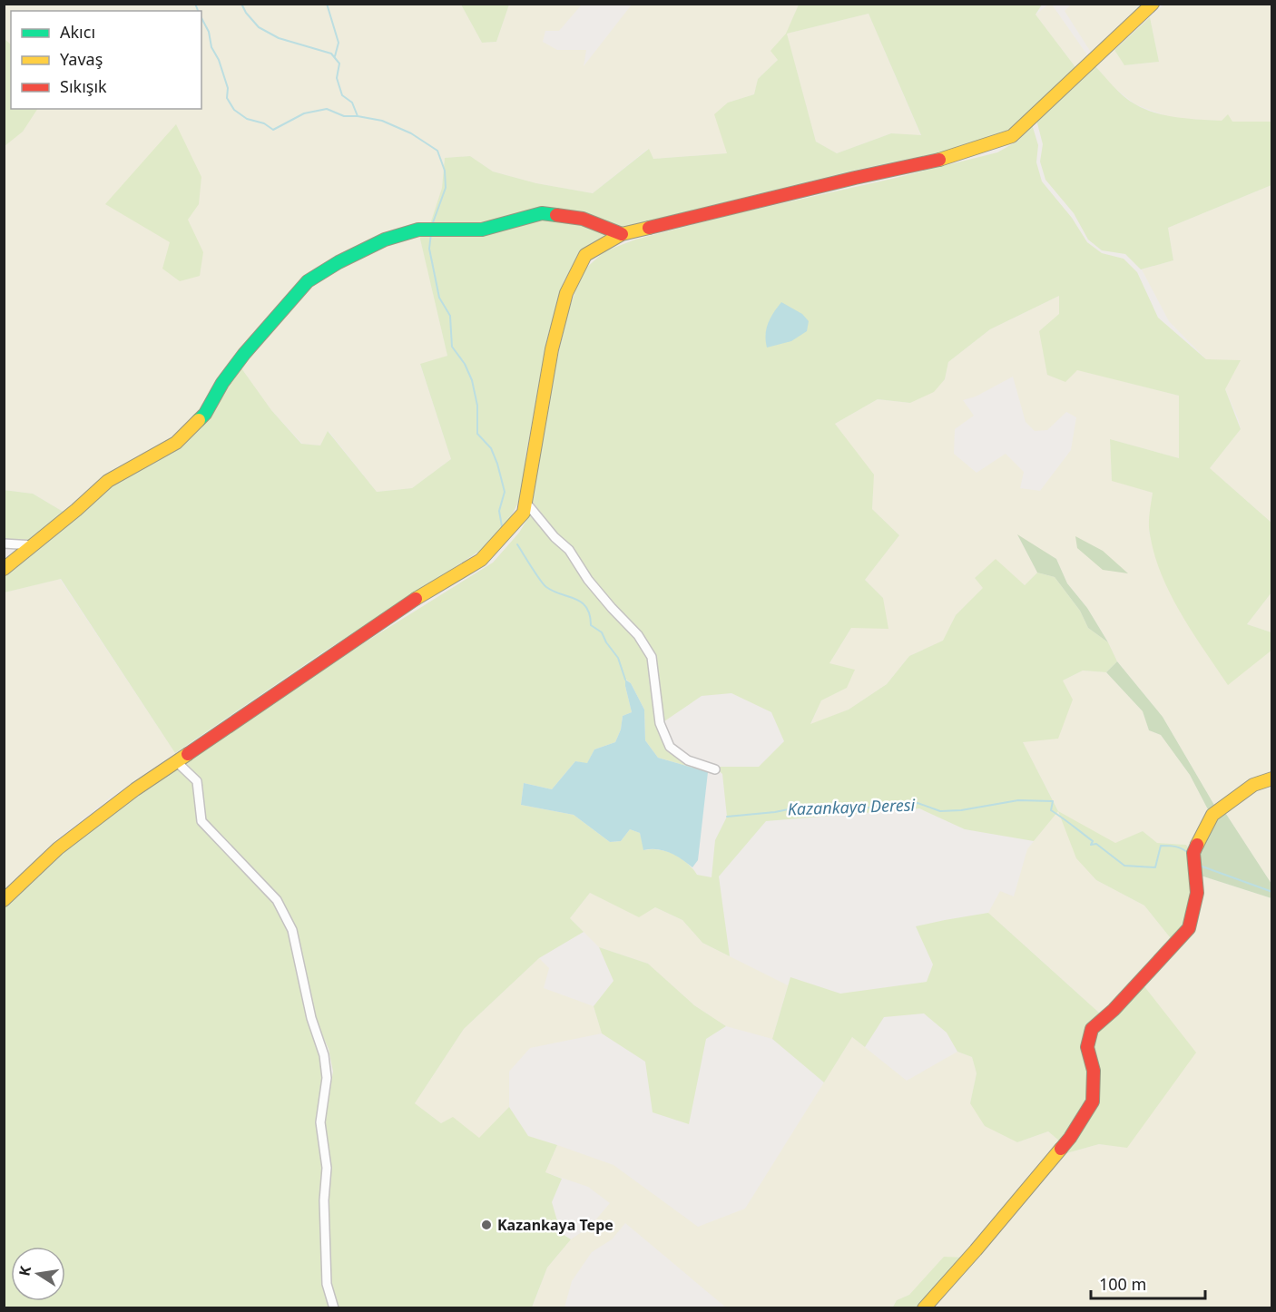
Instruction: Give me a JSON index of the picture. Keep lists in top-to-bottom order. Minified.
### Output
{"water":["Kazankaya Deresi"],"places":["Kazankaya Tepe"],"legend":["Akıcı","Yavaş","Sıkışık"],"scale_bar":"100 m","north":"left"}
